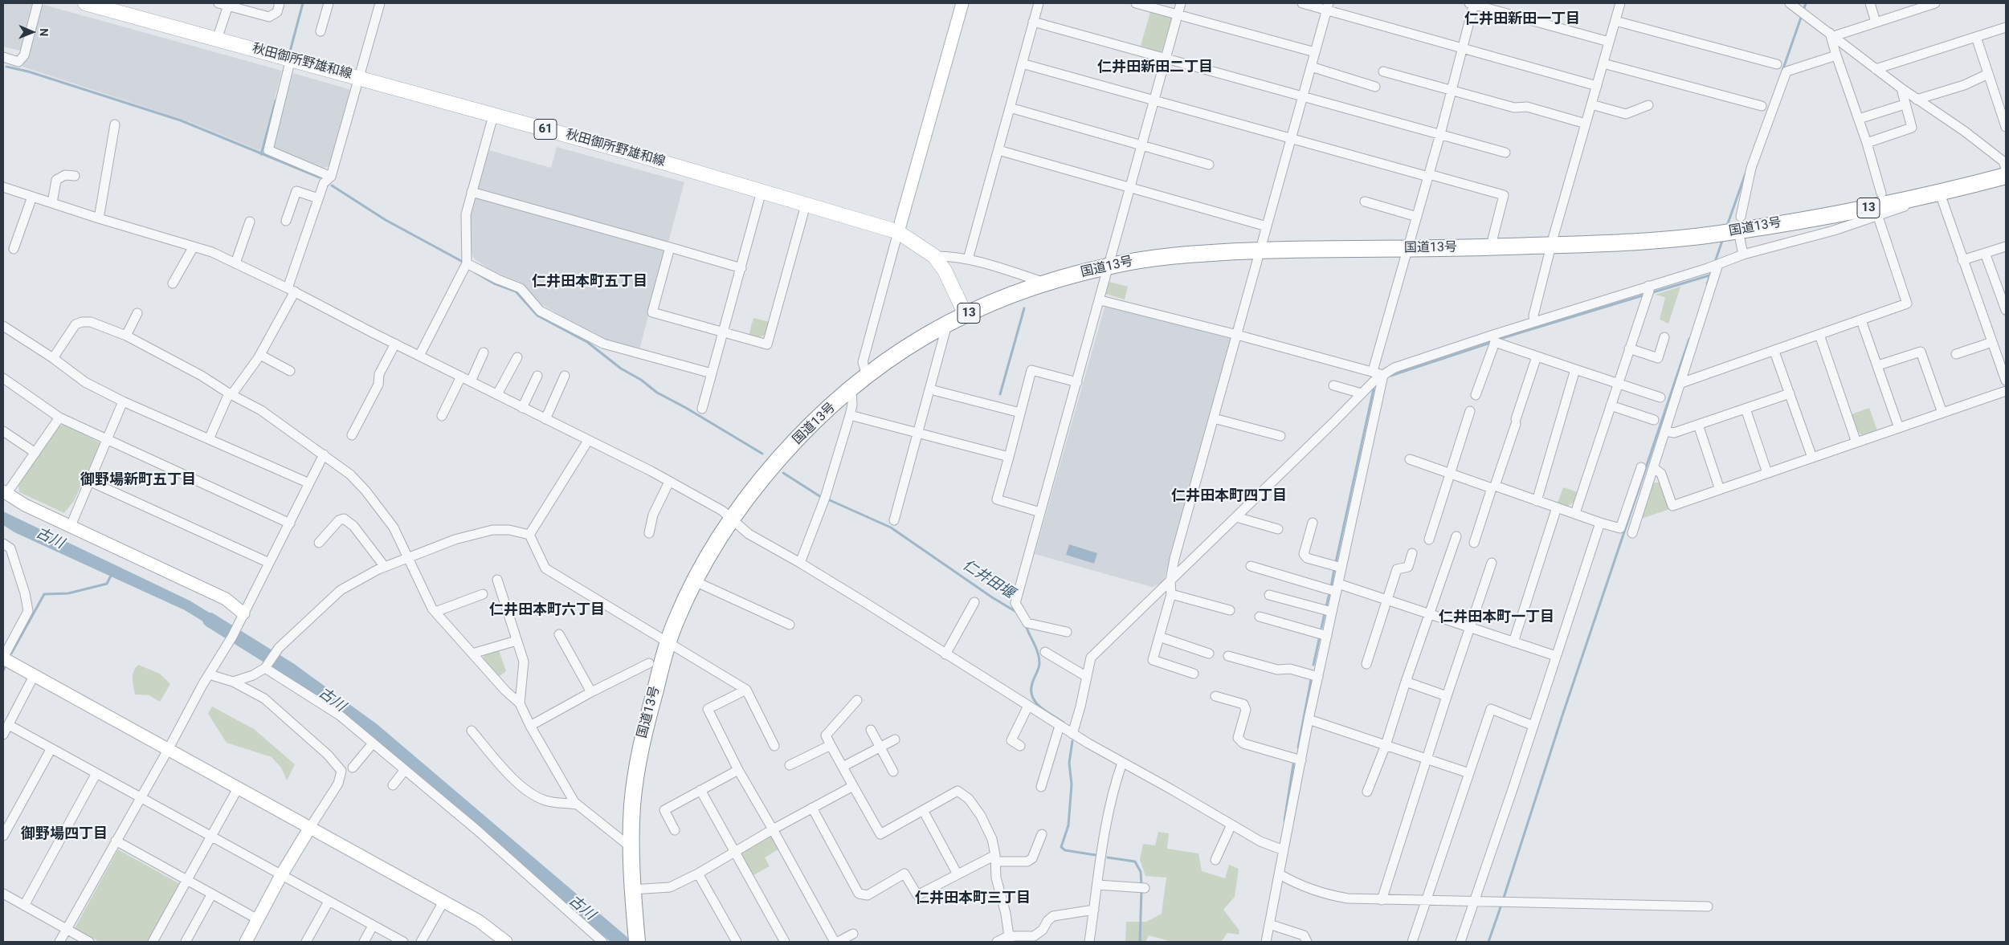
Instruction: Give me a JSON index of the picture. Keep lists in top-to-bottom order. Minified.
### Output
{"streets":{"highway":["13","国道13号"],"main road":["秋田御所野雄和線","61"]},"crossings":[["秋田御所野雄和線","国道13号"]],"districts":["仁井田新田一丁目","仁井田新田二丁目","仁井田本町五丁目","御野場新町五丁目","仁井田本町四丁目","仁井田本町六丁目","仁井田本町一丁目","御野場四丁目","仁井田本町三丁目"],"water":["古川","仁井田堰"],"north":"right"}
